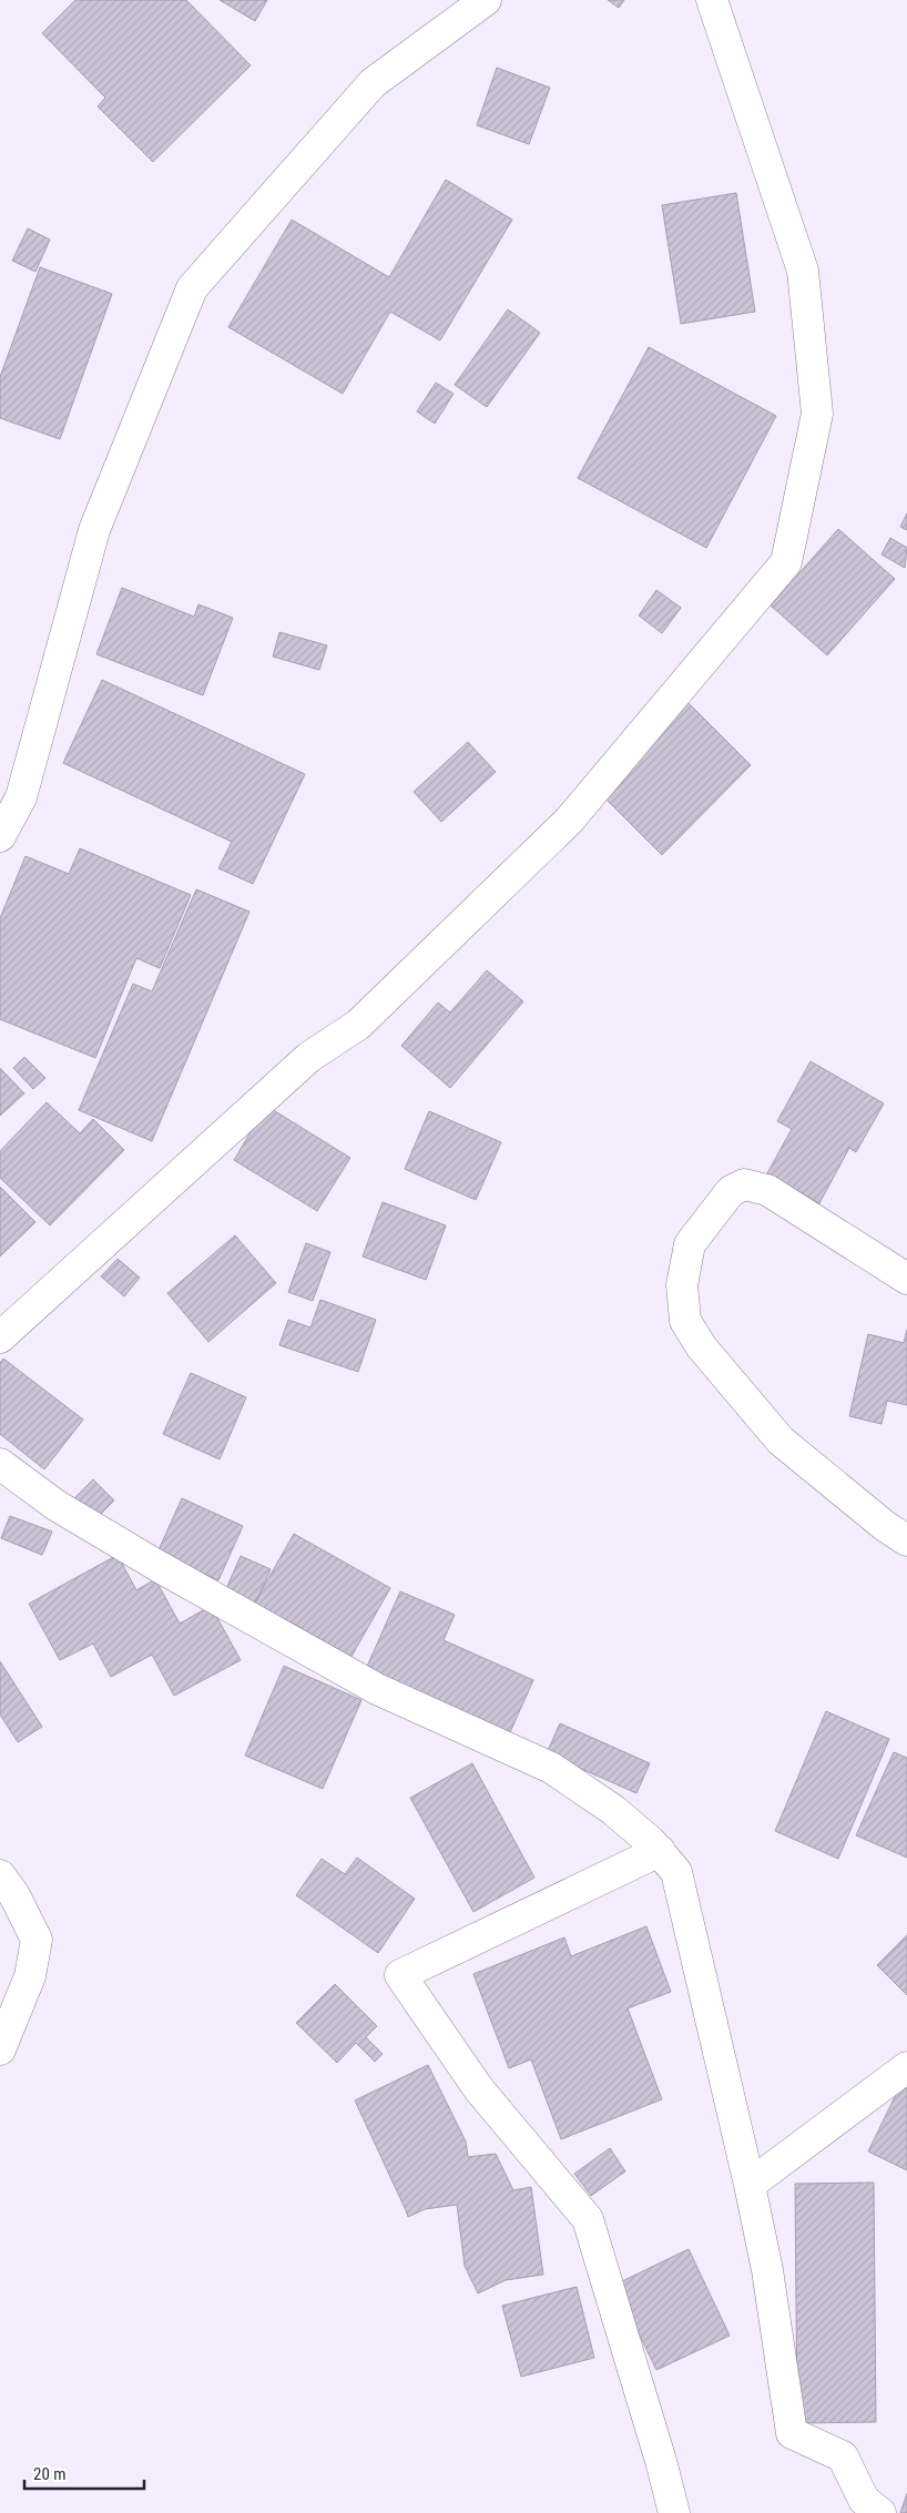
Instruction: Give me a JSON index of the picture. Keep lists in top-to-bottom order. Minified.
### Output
{"scale_bar":"20 m"}
